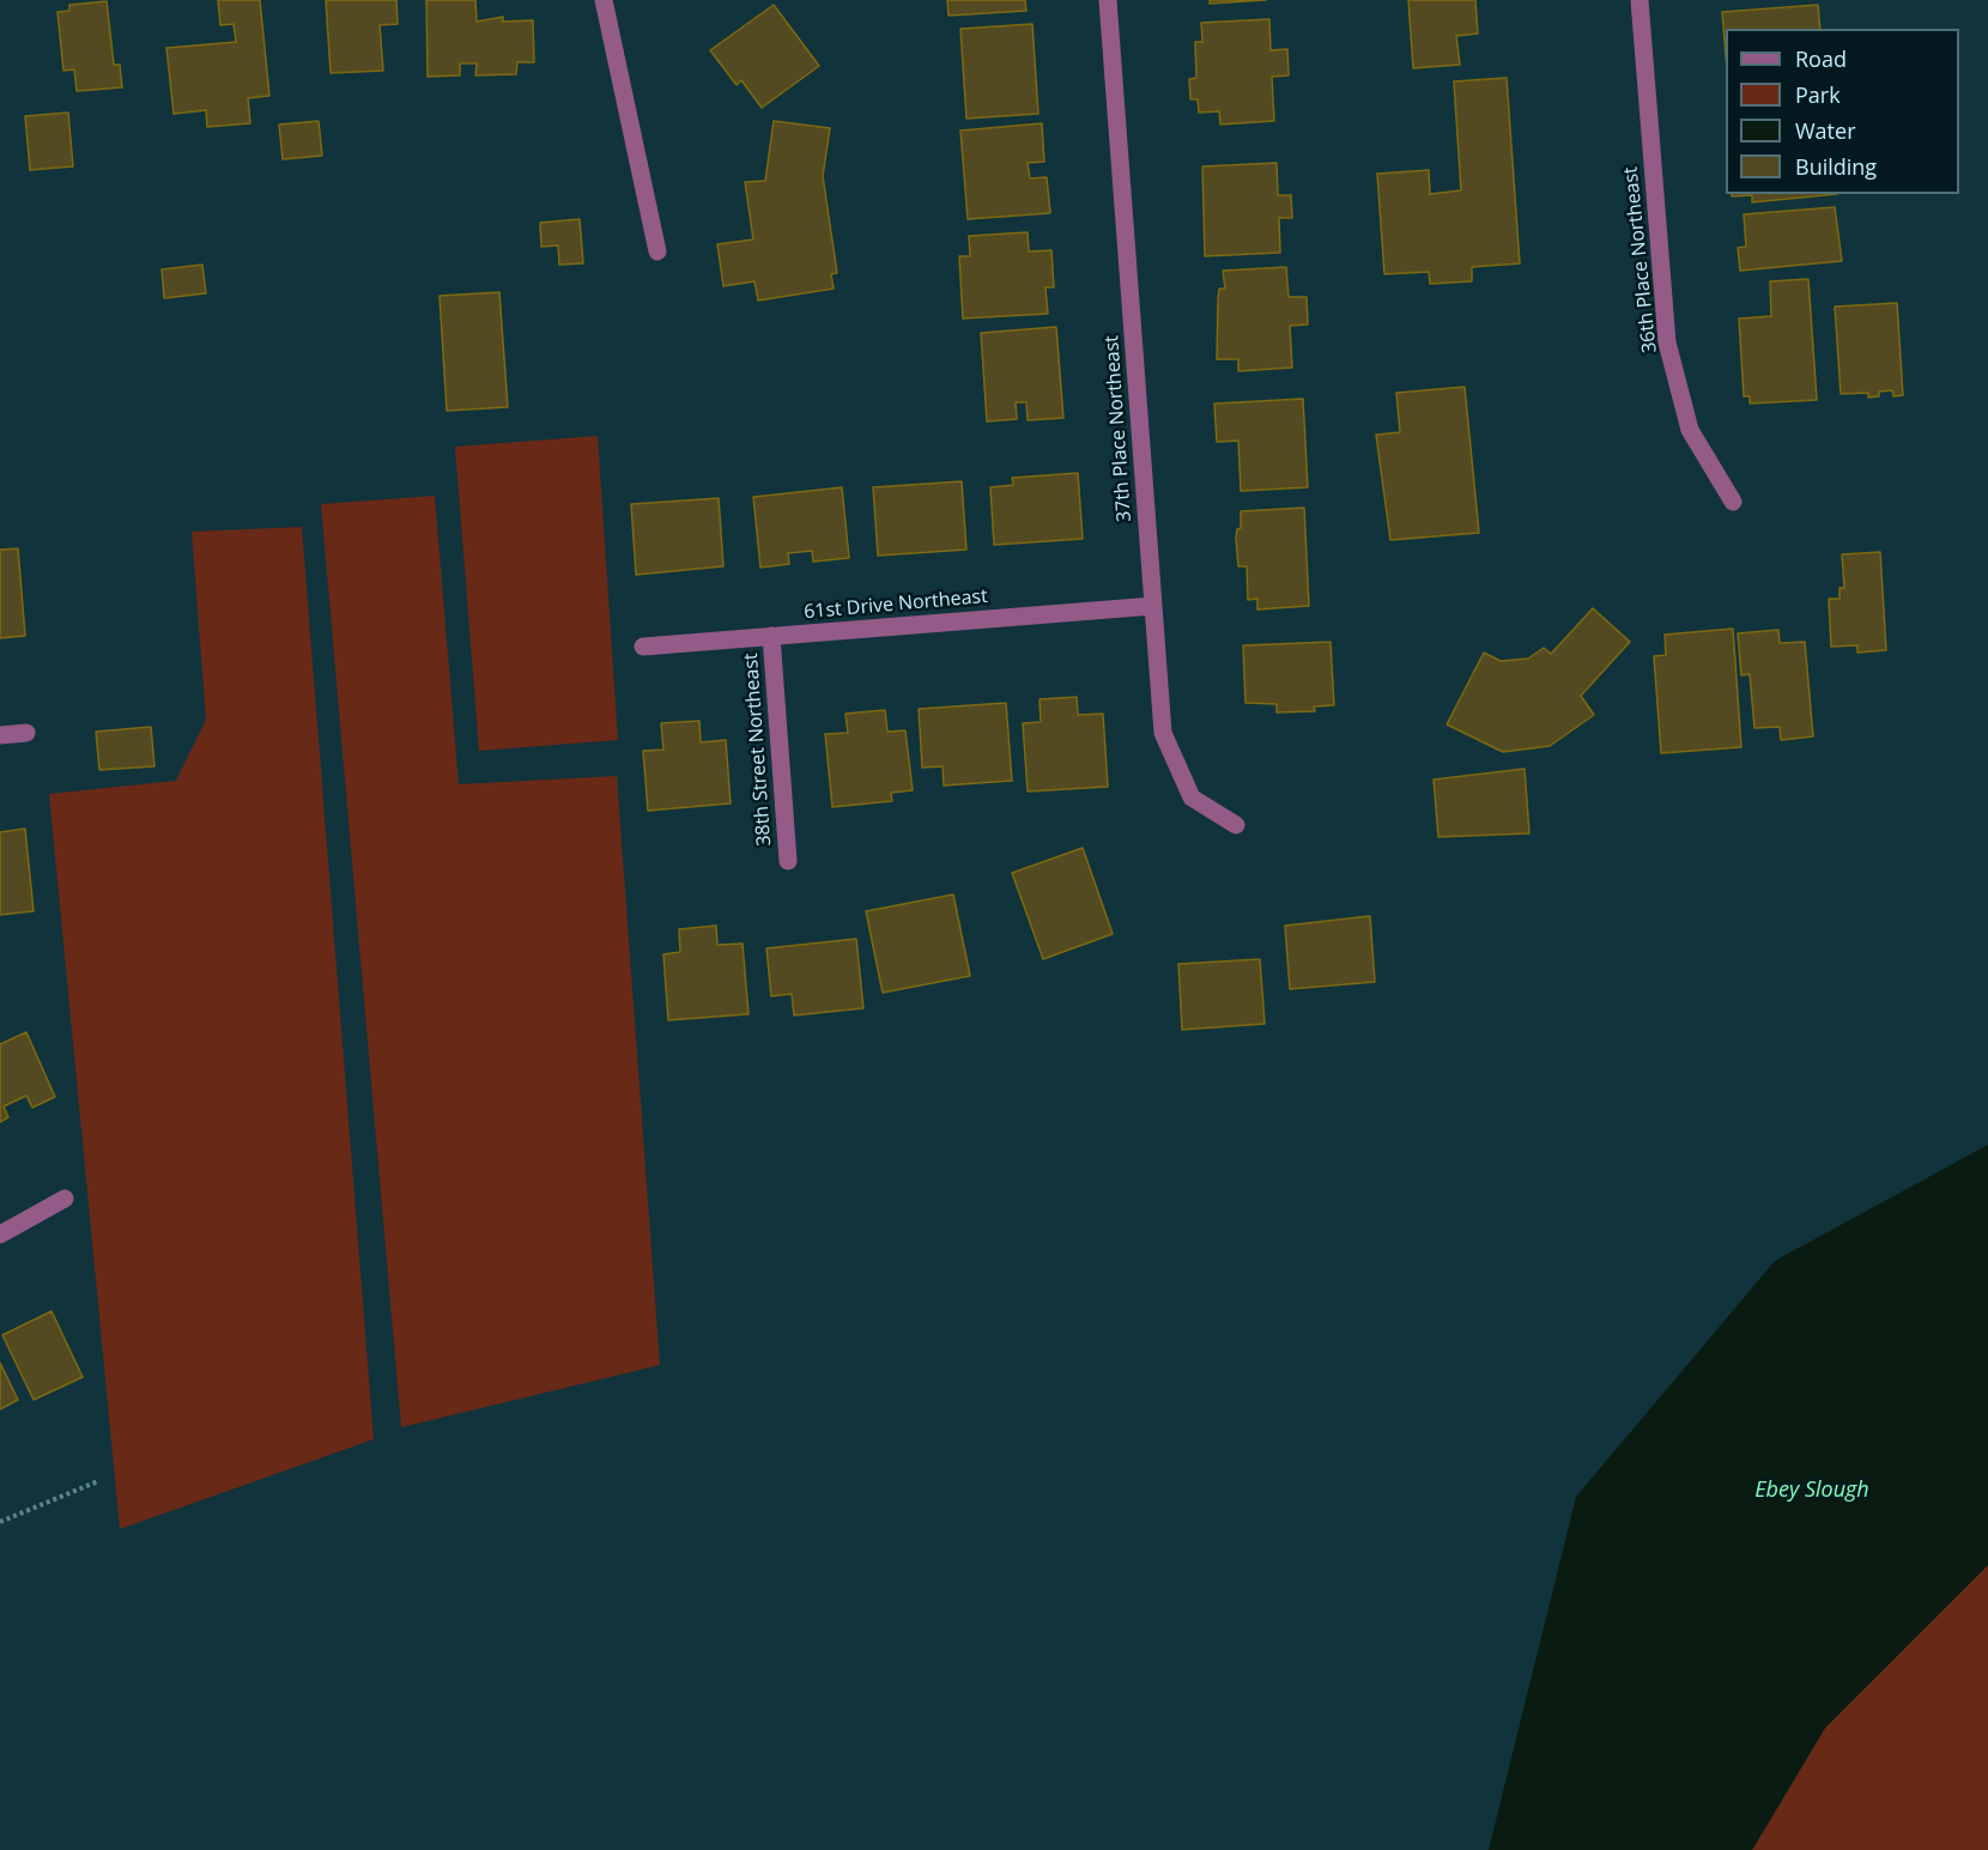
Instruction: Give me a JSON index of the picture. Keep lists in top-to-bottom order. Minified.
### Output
{"streets":{"street":["36th Place Northeast","37th Place Northeast","61st Drive Northeast","38th Street Northeast"]},"crossings":[["37th Place Northeast","61st Drive Northeast"],["61st Drive Northeast","38th Street Northeast"]],"water":["Ebey Slough"],"legend":["Road","Park","Water","Building"]}
